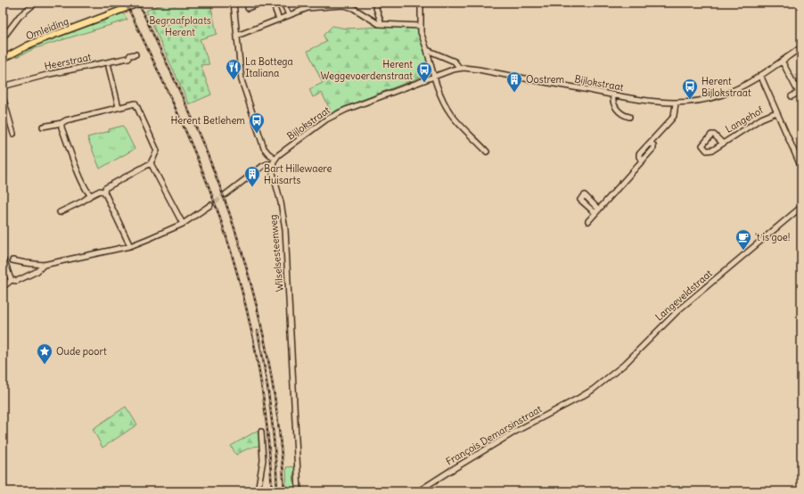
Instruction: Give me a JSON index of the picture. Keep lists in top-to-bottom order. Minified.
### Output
{"streets":{"main road":["Omleiding"],"street":["Heerstraat","Bijlokstraat","Langehof","Wilselsesteenweg","Langeveldstraat","François Demarsinstraat"]},"crossings":[["Langeveldstraat","François Demarsinstraat"]],"parks":["Begraafplaats Herent"],"places":{"restaurant":["La Bottega Italiana"],"bus stop":["Herent Weggevoerdenstraat","Herent Bijlokstraat","Herent Betlehem"],"building":["Oostrem","Bart Hillewaere Huisarts"],"cafe":["'t is goe!"],"place":["Oude poort"]}}
